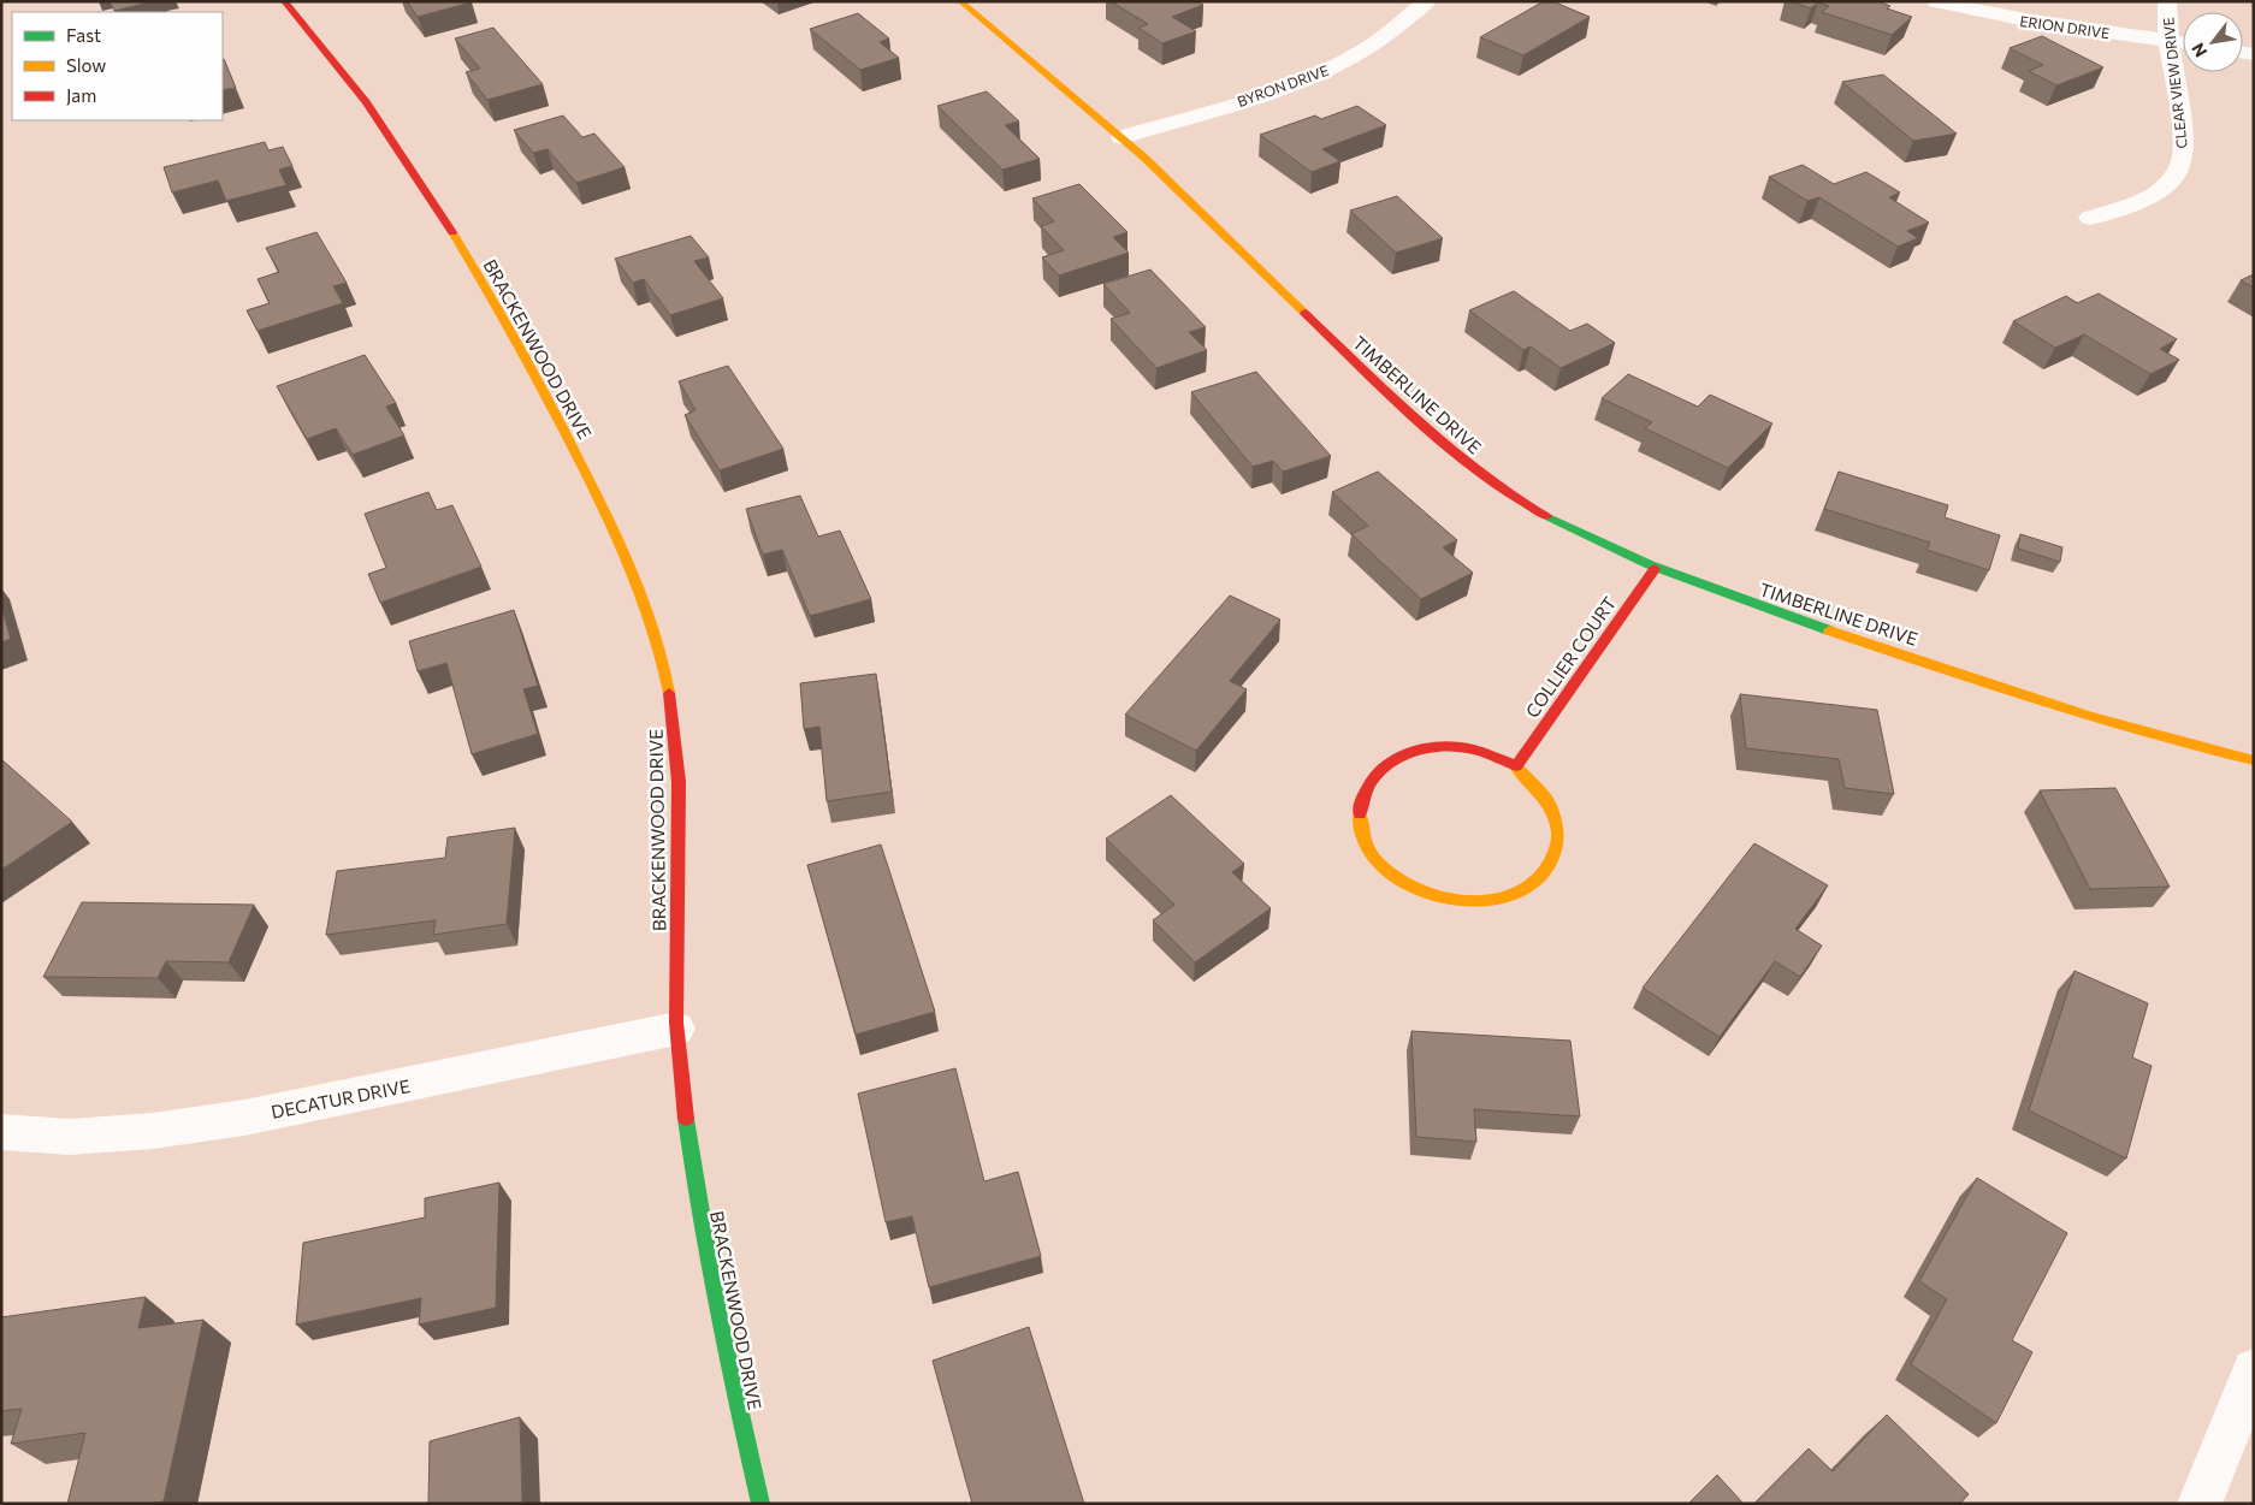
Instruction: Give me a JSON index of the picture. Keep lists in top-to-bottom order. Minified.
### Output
{"streets":{"street":["ERION DRIVE","CLEAR VIEW DRIVE","BYRON DRIVE","BRACKENWOOD DRIVE","TIMBERLINE DRIVE","COLLIER COURT","DECATUR DRIVE"]},"crossings":[["ERION DRIVE","CLEAR VIEW DRIVE"],["BYRON DRIVE","TIMBERLINE DRIVE"],["BRACKENWOOD DRIVE","DECATUR DRIVE"],["TIMBERLINE DRIVE","COLLIER COURT"]],"legend":["Fast","Slow","Jam"],"north":"bottom left"}
